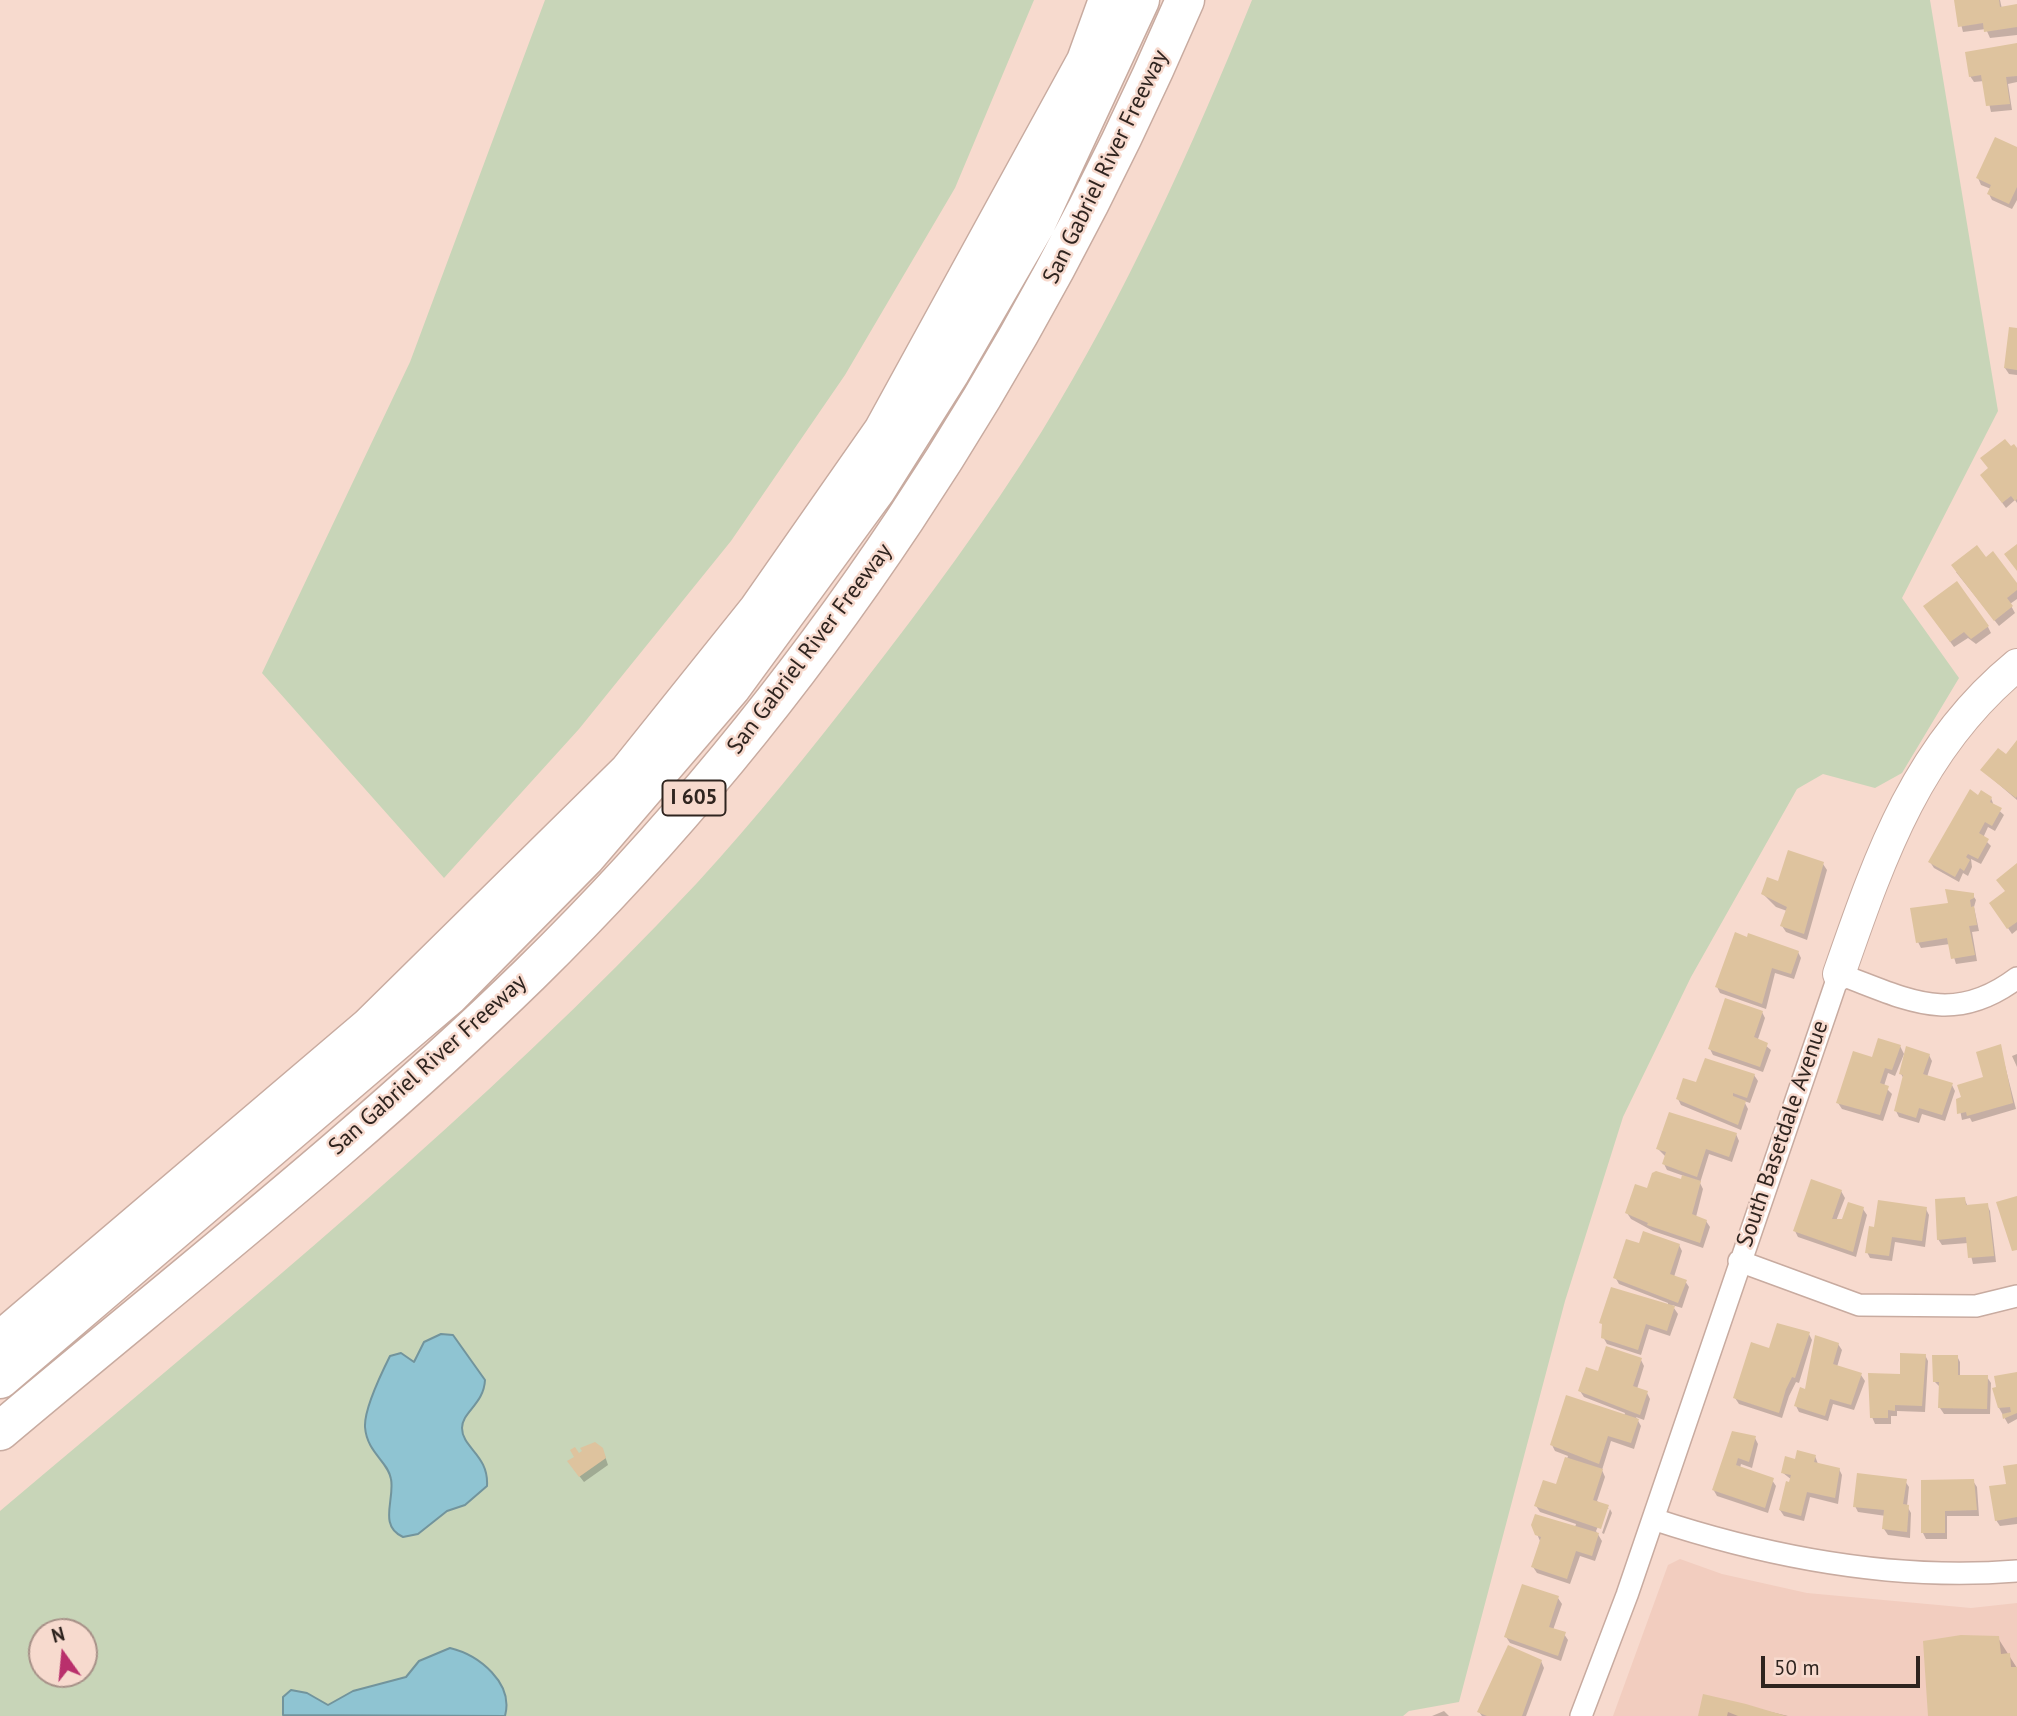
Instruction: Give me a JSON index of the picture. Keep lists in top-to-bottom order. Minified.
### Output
{"streets":{"highway":["San Gabriel River Freeway","I 605"],"street":["South Basetdale Avenue"]},"scale_bar":"50 m","north":"top"}
